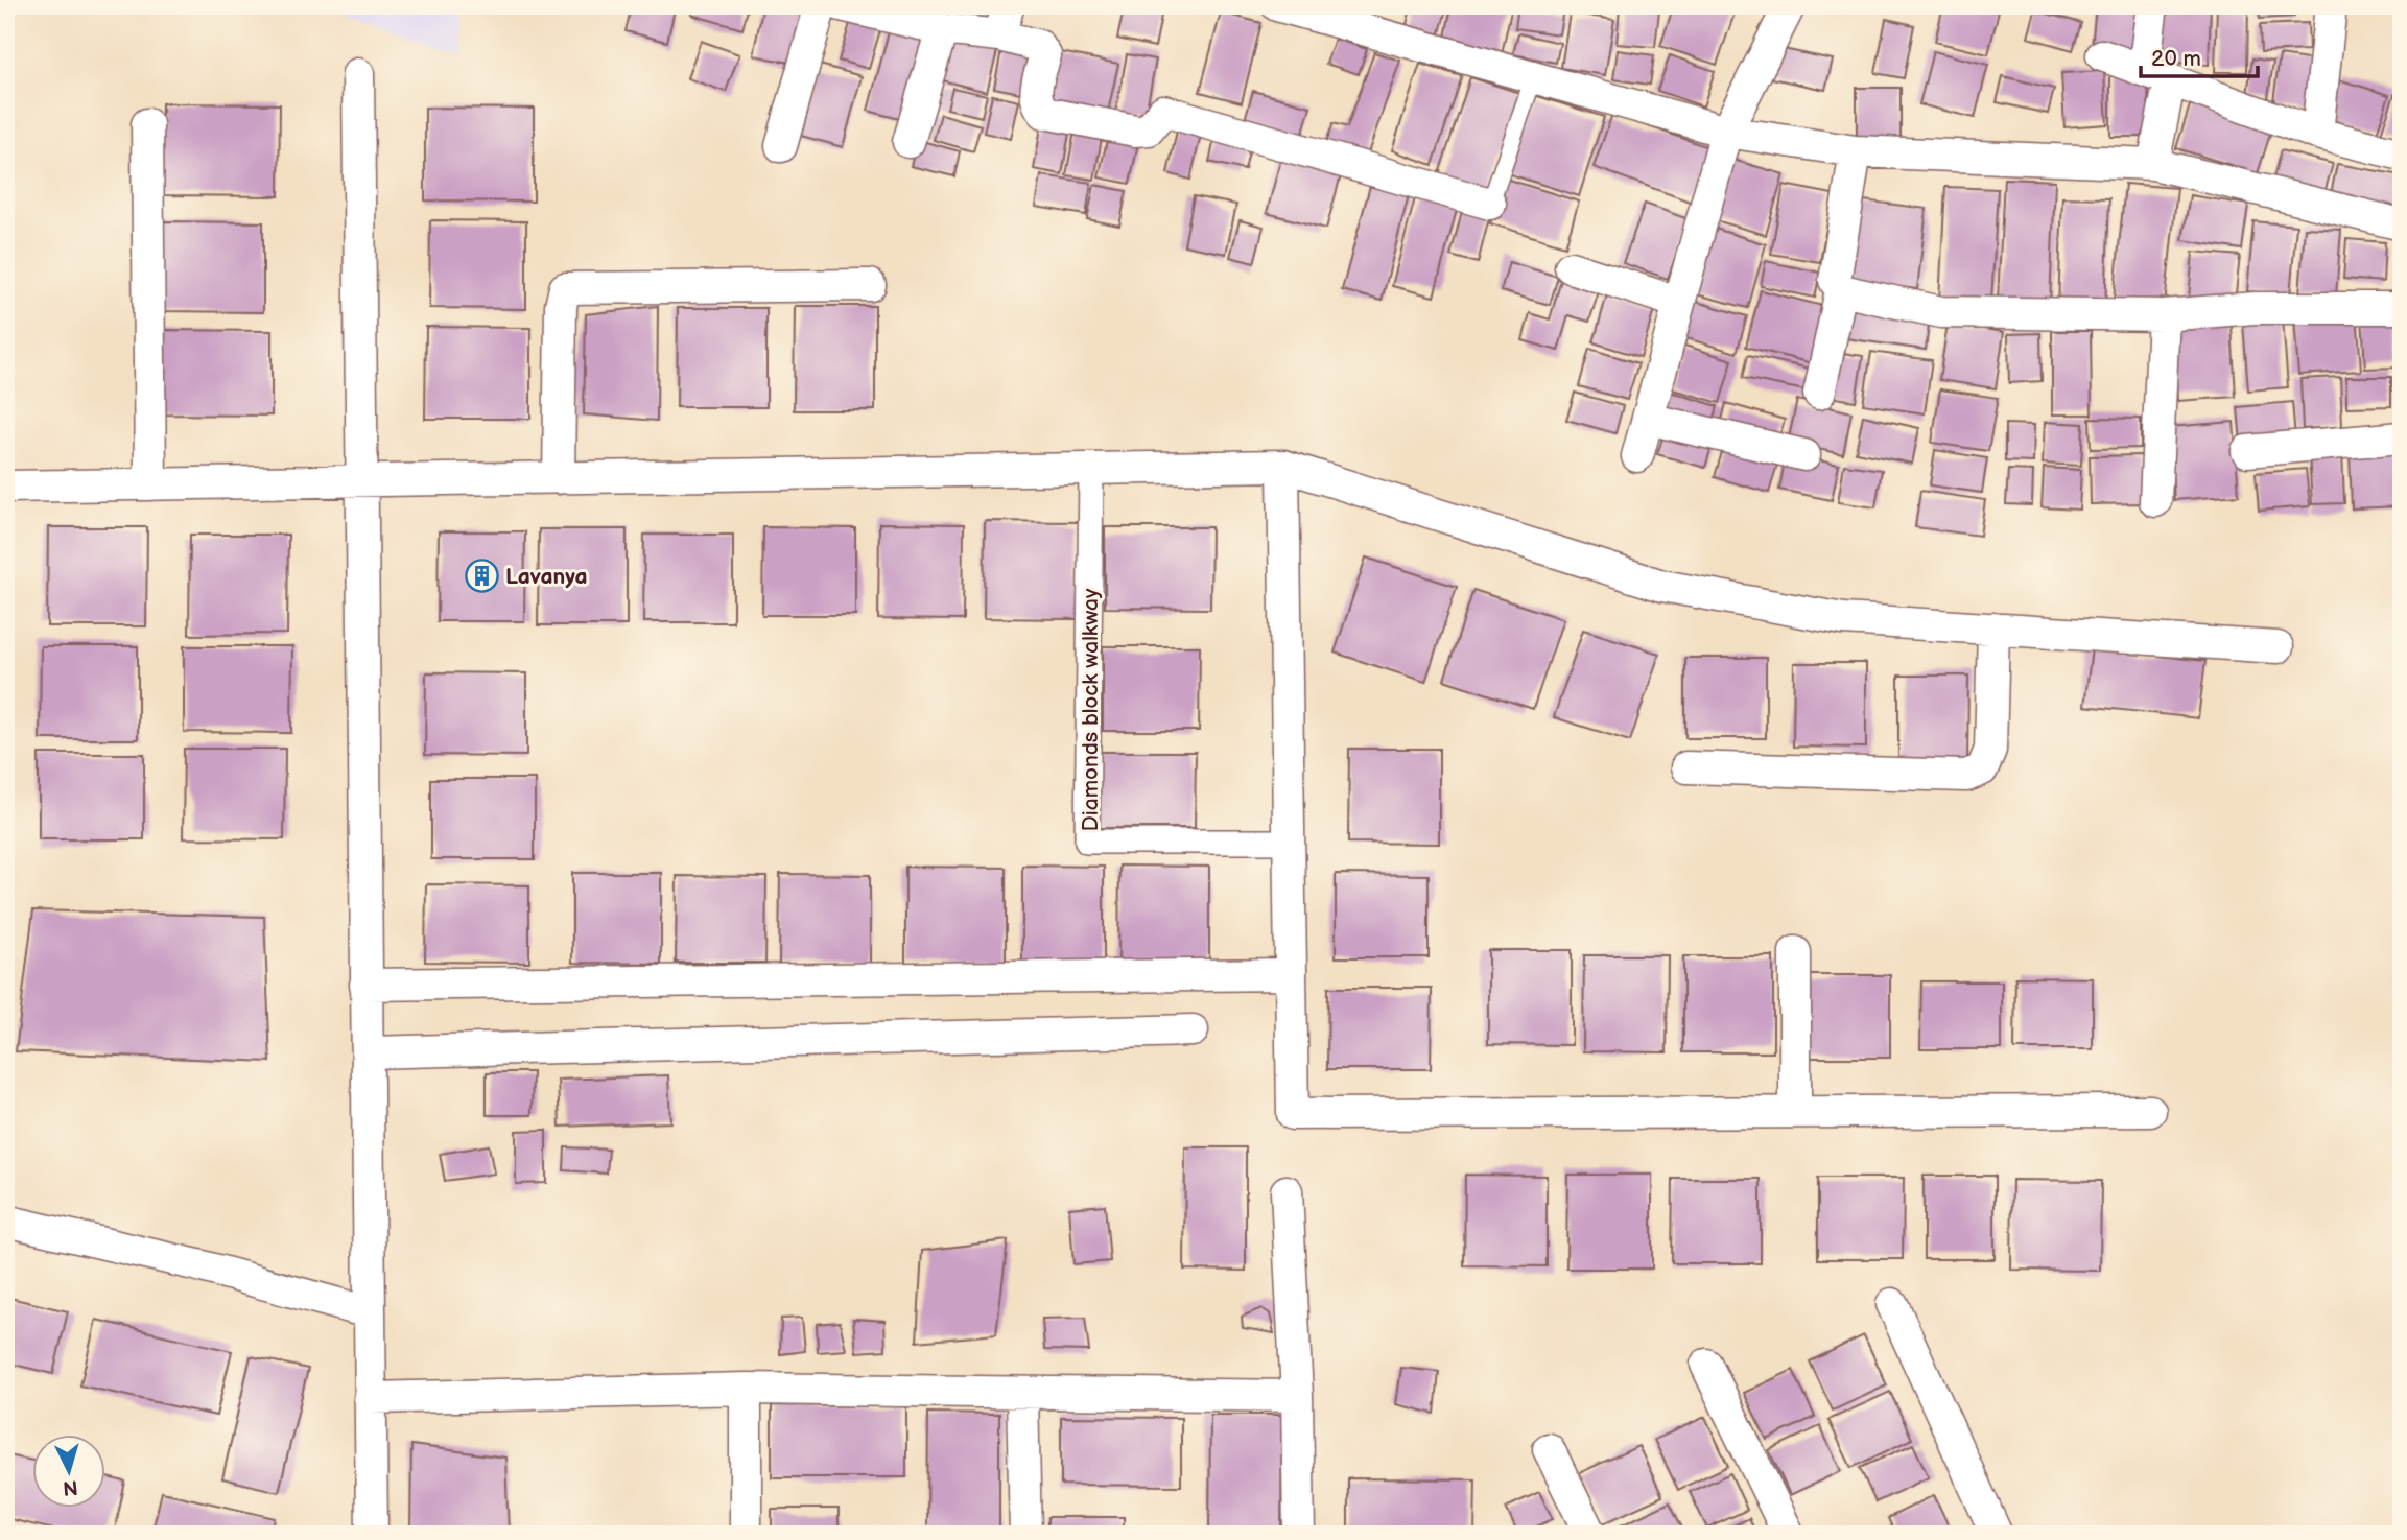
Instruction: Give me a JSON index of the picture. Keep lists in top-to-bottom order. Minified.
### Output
{"streets":{"street":["Diamonds block walkway"]},"places":{"building":["Lavanya"]},"scale_bar":"20 m","north":"bottom"}
